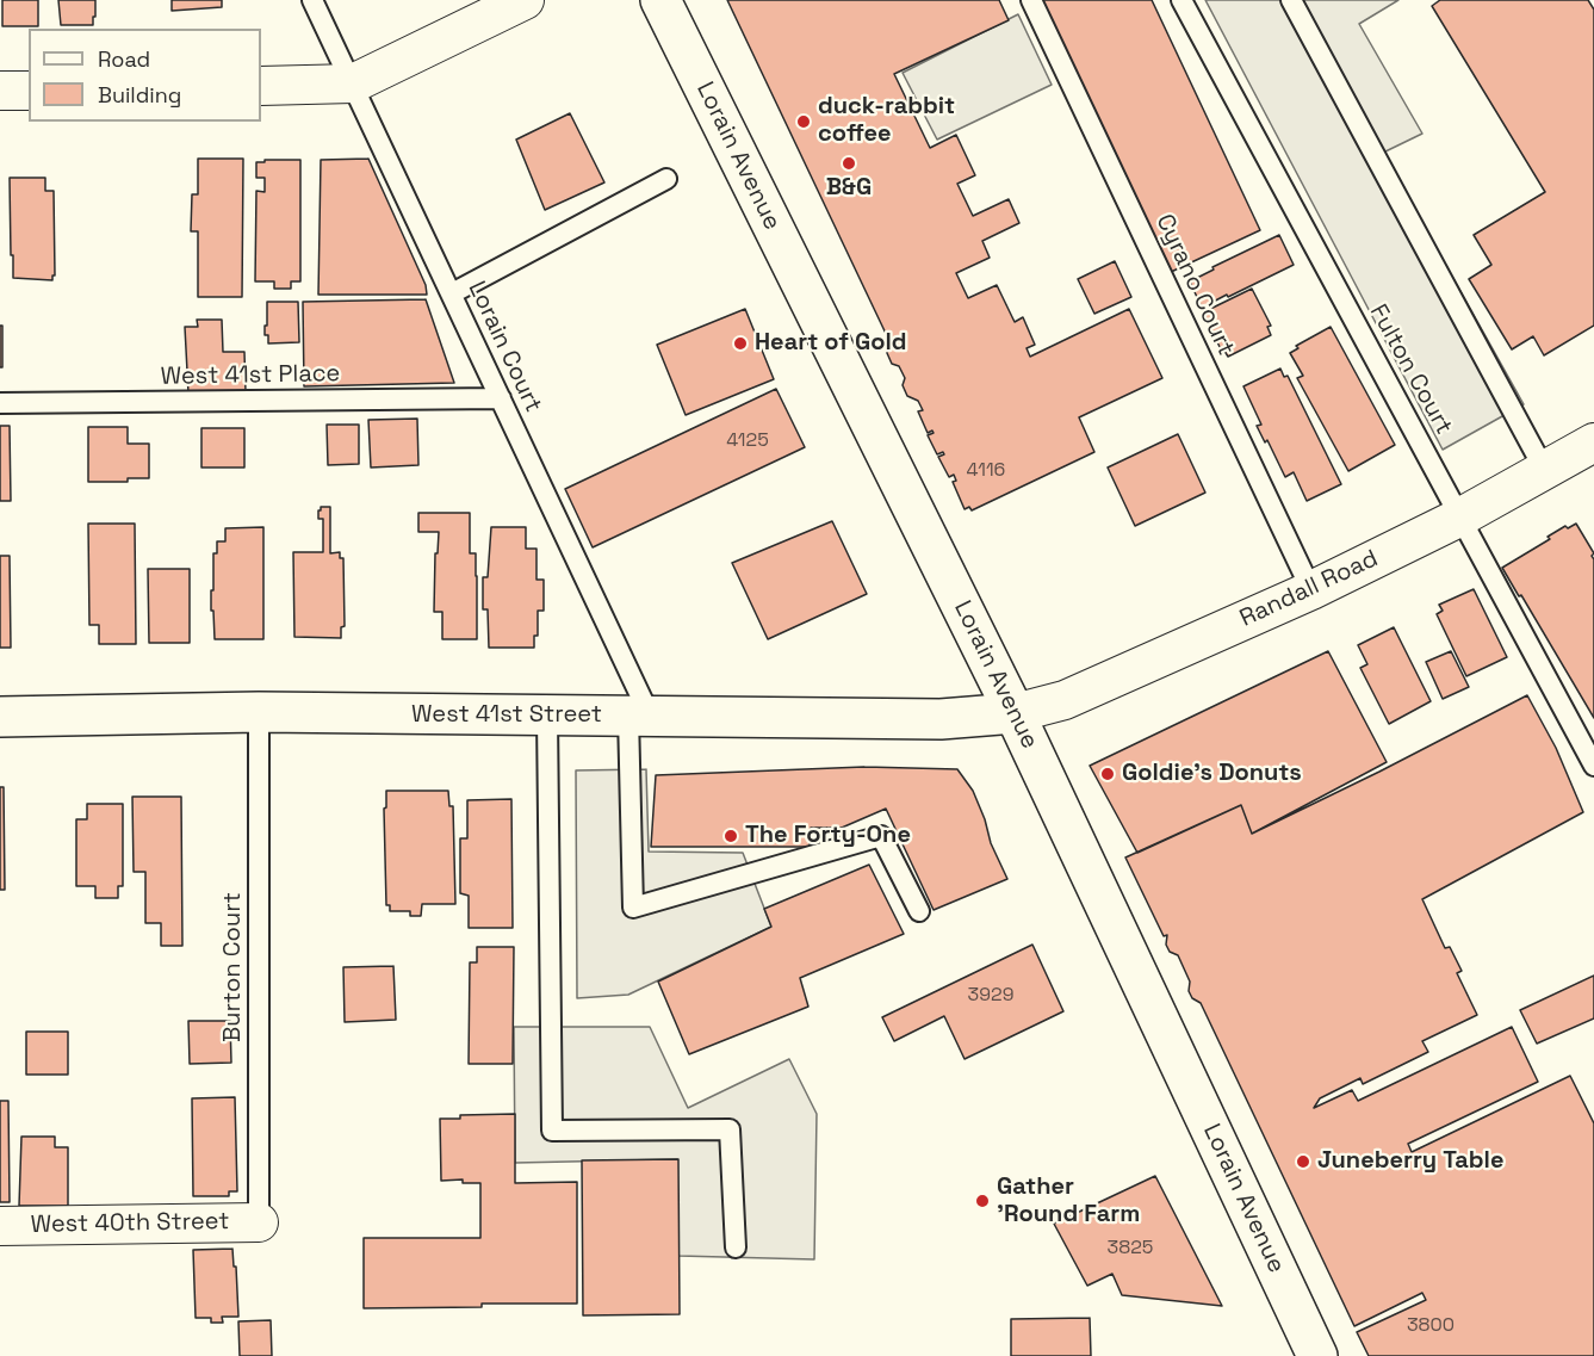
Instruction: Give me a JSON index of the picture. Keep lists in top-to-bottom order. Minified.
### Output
{"streets":{"main road":["Lorain Avenue","West 41st Street"],"street":["Randall Road","West 40th Street"],"lane":["Cyrano Court","Lorain Court","Fulton Court","West 41st Place","Burton Court"]},"crossings":[["Lorain Avenue","Randall Road"],["Lorain Avenue","West 41st Street"],["Cyrano Court","Randall Road"],["Lorain Court","West 41st Place"],["Lorain Court","West 41st Street"],["Fulton Court","Randall Road"],["Randall Road","West 41st Street"],["West 41st Street","Burton Court"],["Burton Court","West 40th Street"]],"places":["duck-rabbit coffee","B&G","Heart of Gold","Goldie's Donuts","The Forty-One","Juneberry Table","Gather 'Round Farm"],"house_numbers":["4125","4116","3929","3825","3800"],"legend":["Road","Building"]}
